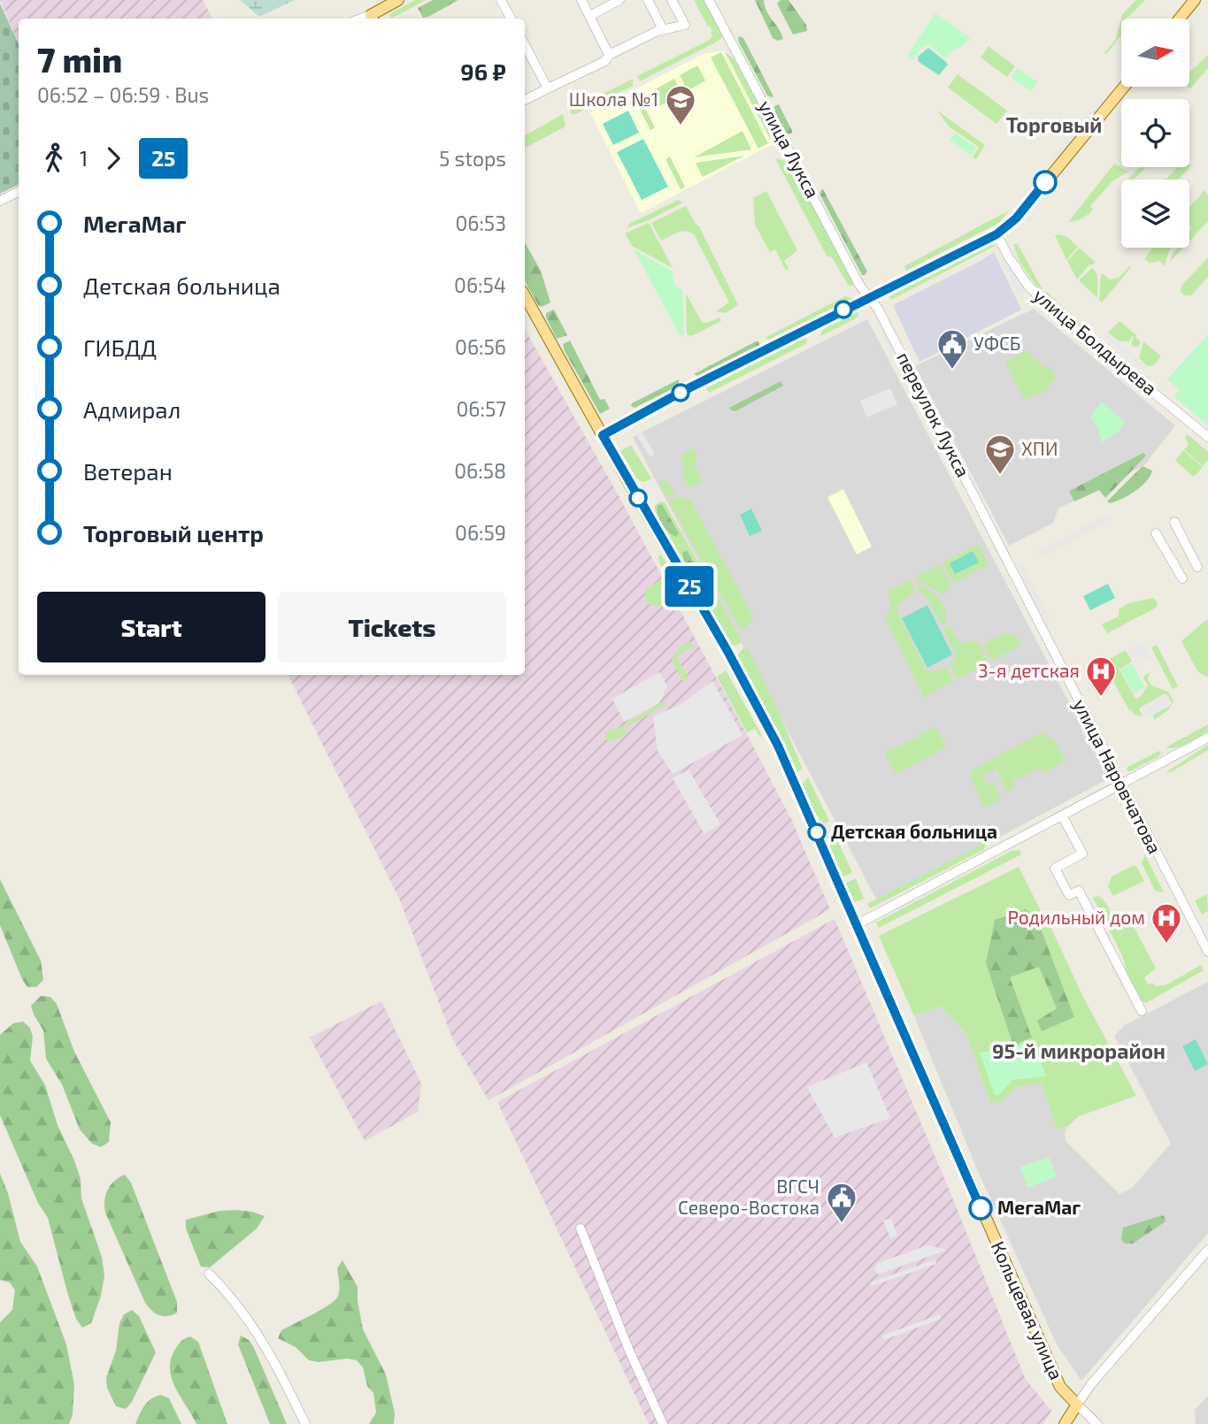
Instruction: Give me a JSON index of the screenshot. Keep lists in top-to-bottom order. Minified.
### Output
{"streets":{"main road":["Кольцевая улица"],"street":["улица Лукса","улица Болдырева","переулок Лукса","улица Наровчатова"]},"crossings":[["улица Лукса","переулок Лукса"],["переулок Лукса","улица Наровчатова"]],"districts":["Торговый","95-й микрорайон"],"places":{"school or university":["Школа №1","ХПИ"],"public building":["УФСБ","ВГСЧ Северо-Востока"],"hospital":["3-я детская","Родильный дом"],"other":["Детская больница","МегаМаг"]},"lines":["bus line 25"],"north":"right","page":{"on_map":"25","heading":["7 min","06:52 – 06:59 · Bus","96 ₽"],"legs":["1","25","5 stops"],"list":[{"name":"МегаМаг","value":"06:53"},{"name":"Детская больница","value":"06:54"},{"name":"ГИБДД","value":"06:56"},{"name":"Адмирал","value":"06:57"},{"name":"Ветеран","value":"06:58"},{"name":"Торговый центр","value":"06:59"}],"buttons":["Start","Tickets"]}}
